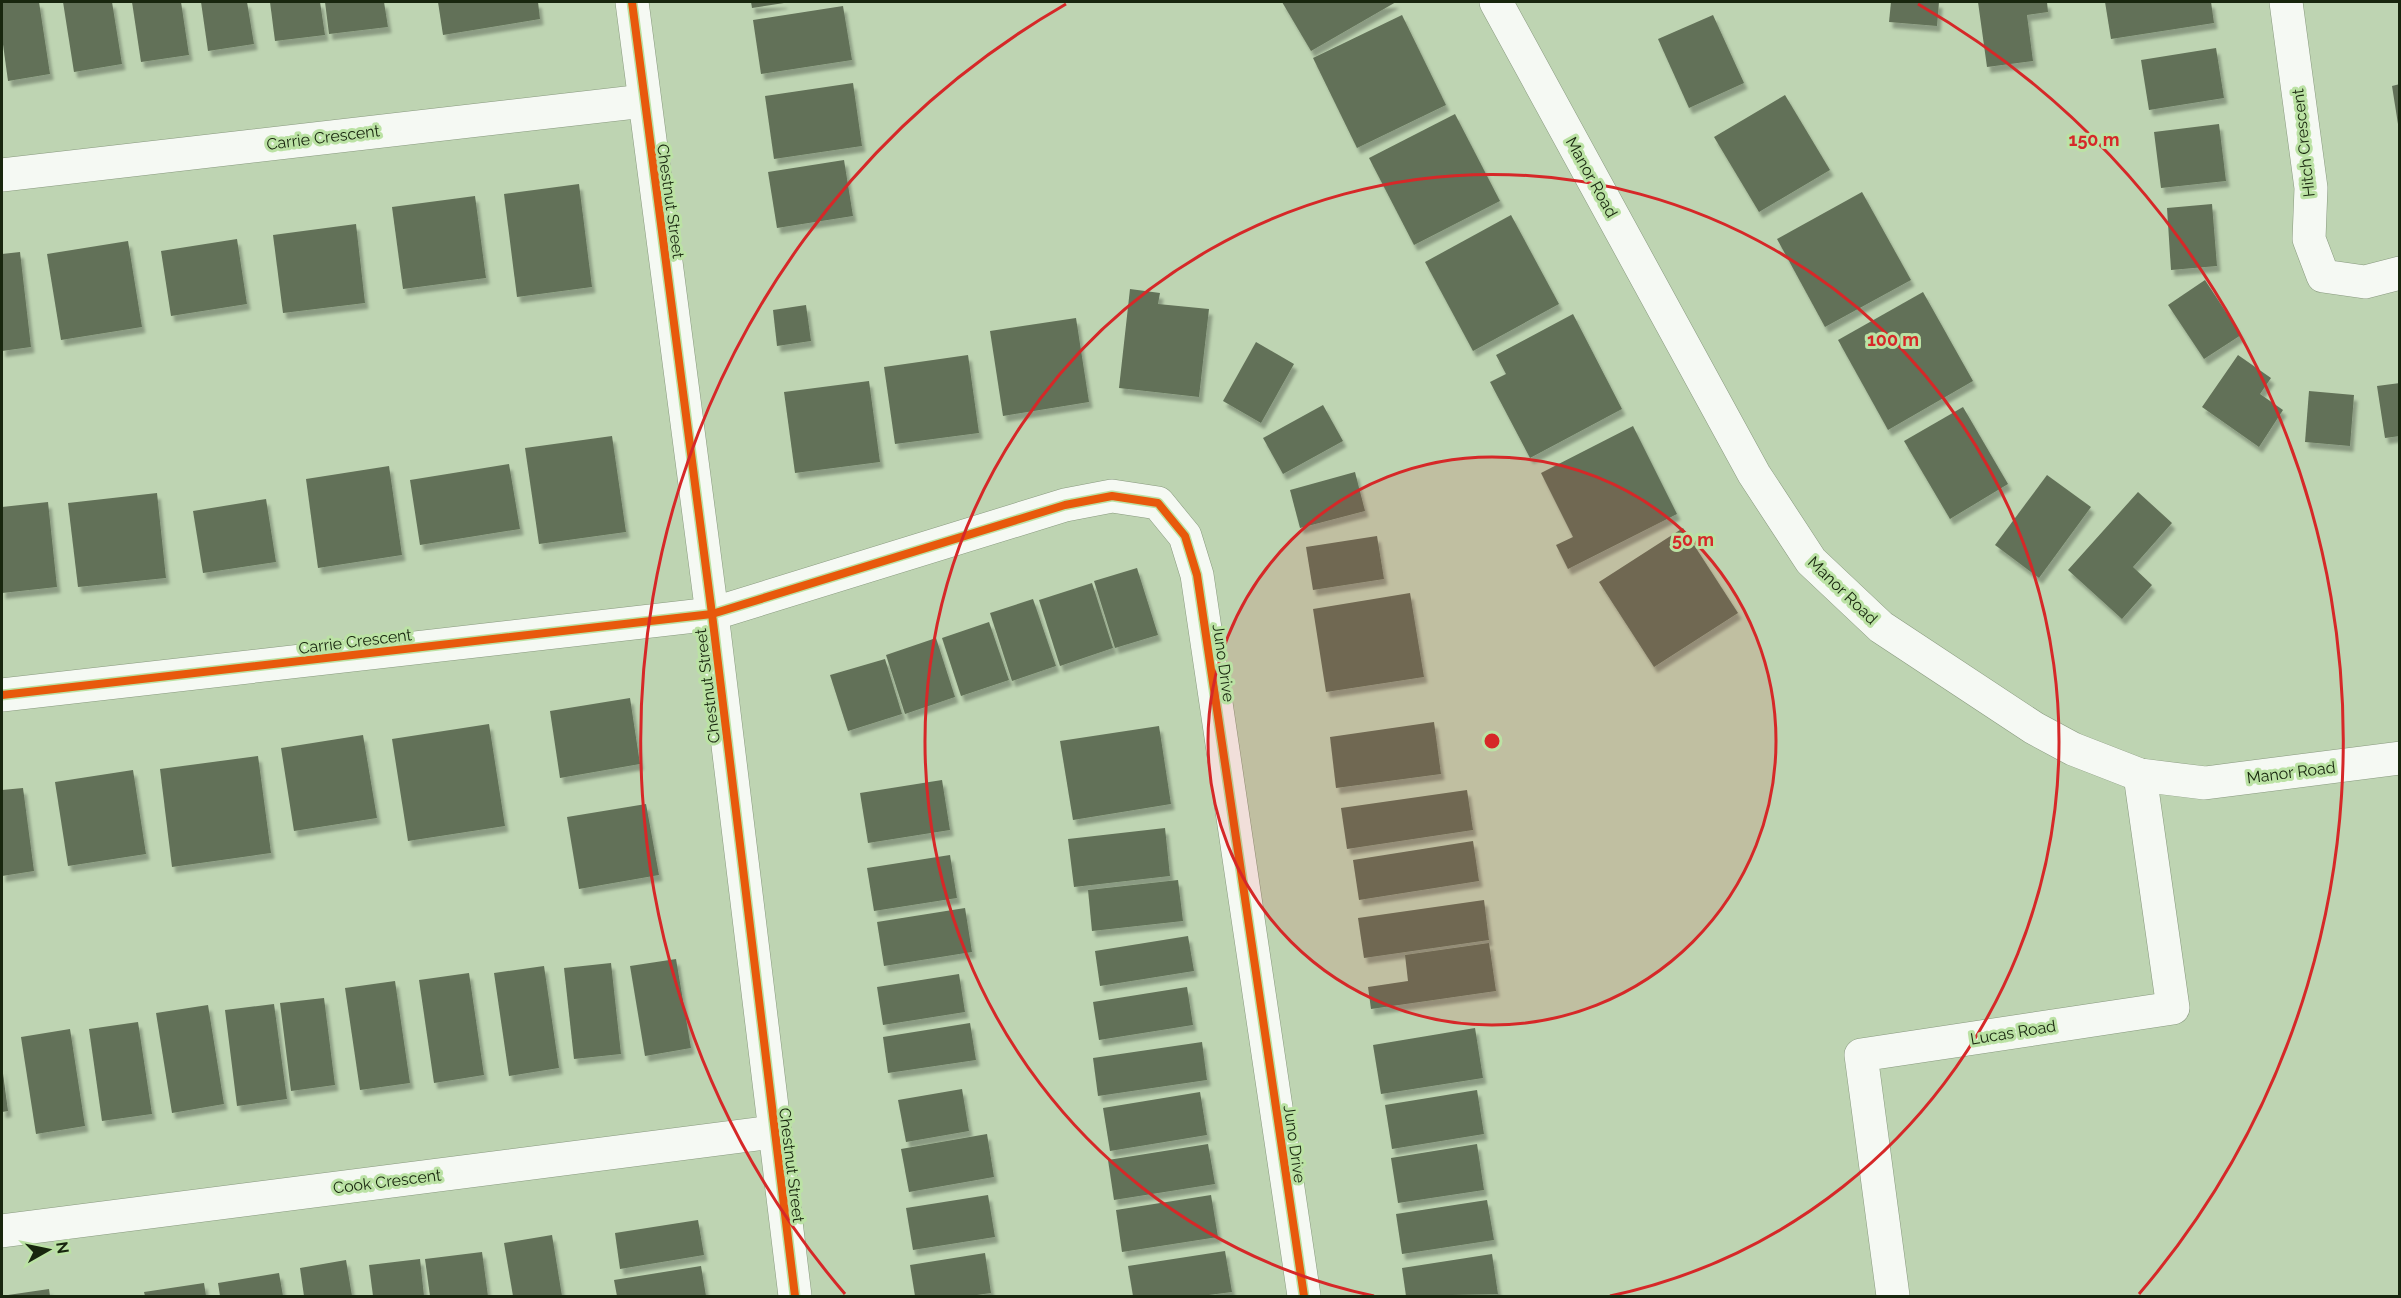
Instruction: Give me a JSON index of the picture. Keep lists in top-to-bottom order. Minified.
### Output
{"streets":{"street":["Carrie Crescent","Hitch Crescent","Manor Road","Chestnut Street","Juno Drive","Lucas Road","Cook Crescent"]},"crossings":[["Carrie Crescent","Chestnut Street"],["Carrie Crescent","Juno Drive"],["Manor Road","Lucas Road"],["Chestnut Street","Juno Drive"],["Chestnut Street","Cook Crescent"]],"north":"right","rings":["150 m","100 m","50 m"]}
